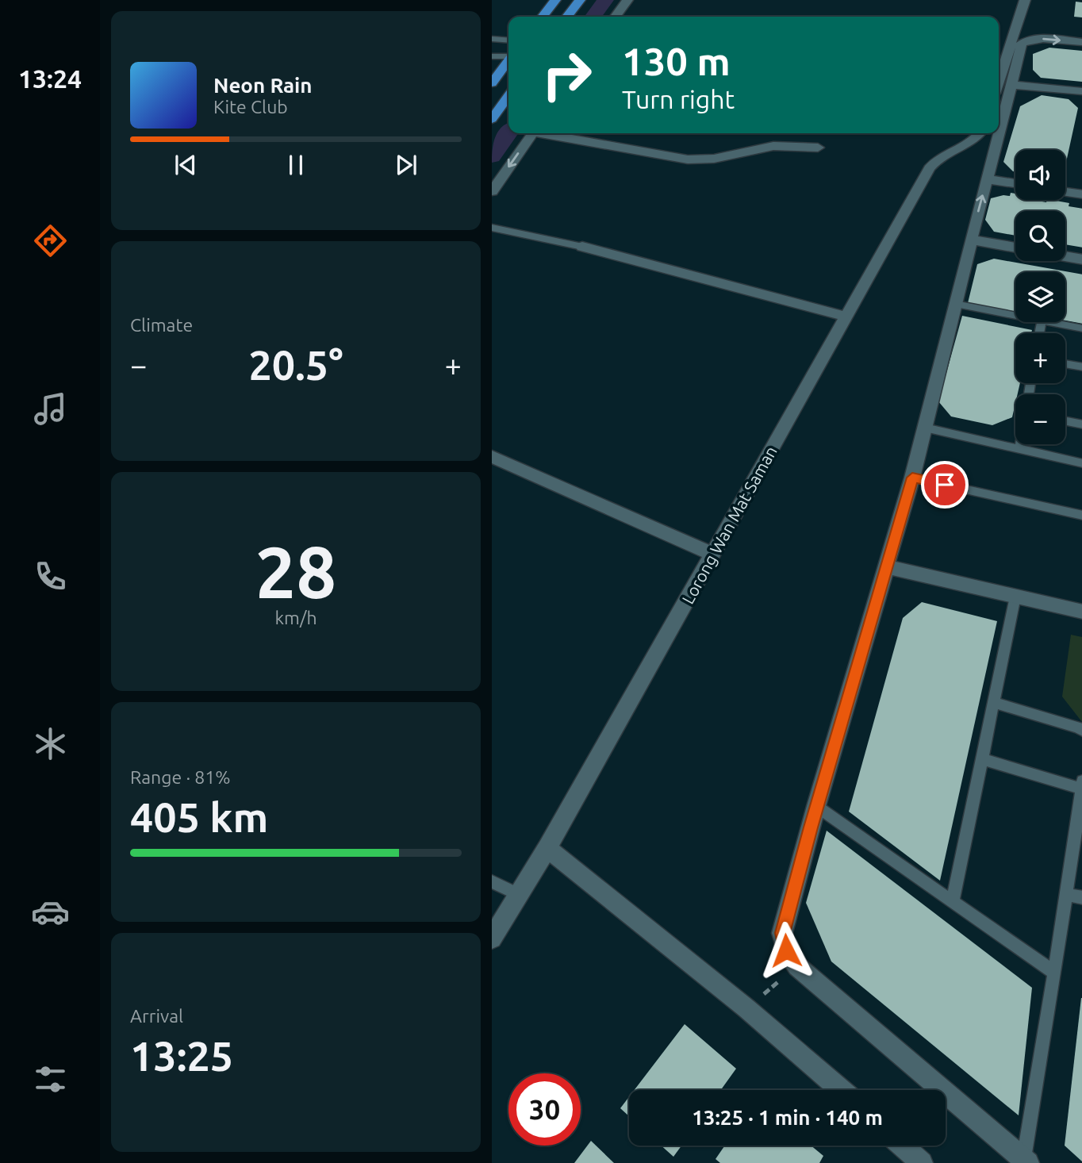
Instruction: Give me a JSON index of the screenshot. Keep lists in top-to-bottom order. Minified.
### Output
{"streets":{"street":["Lorong Wan Mat Saman"]},"page":{"tabs":"13:24","turn":["130 m","Turn right"],"song":["Neon Rain","Kite Club"],"map_buttons":["+","−"],"tile":["Climate",["28","km/h"],["Range · 81%","405 km"],["Arrival","13:25"]],"heat":["−","20.5°","+"],"limit":"30","trip":"13:25 · 1 min · 140 m"}}
